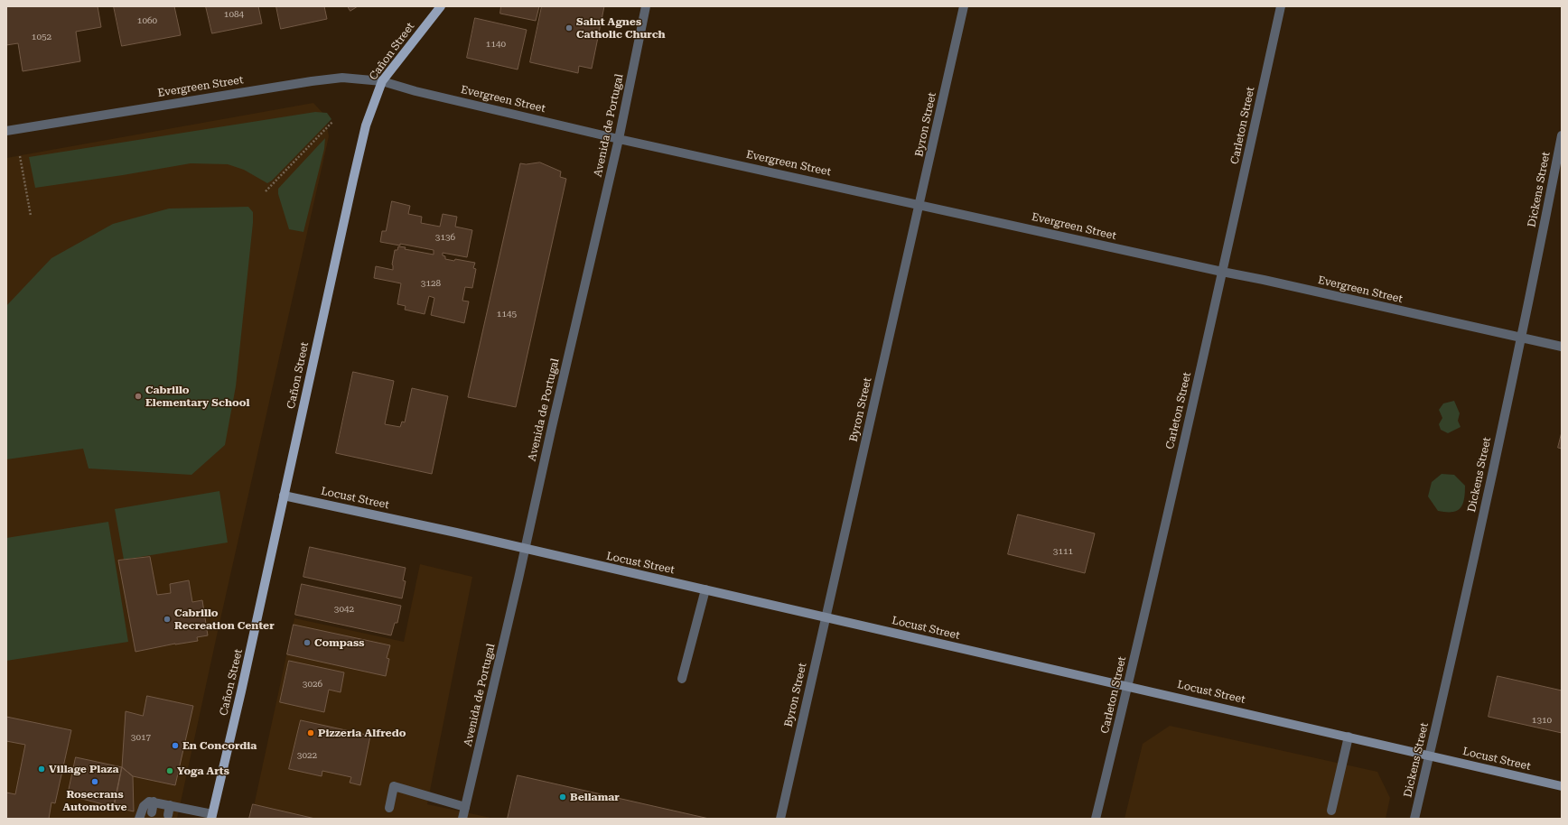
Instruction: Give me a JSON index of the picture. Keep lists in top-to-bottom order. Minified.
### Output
{"streets":{"main road":["Cañon Street"],"street":["Evergreen Street","Byron Street","Avenida de Portugal","Carleton Street","Dickens Street","Locust Street"]},"crossings":[["Cañon Street","Evergreen Street"],["Cañon Street","Locust Street"],["Evergreen Street","Byron Street"],["Evergreen Street","Avenida de Portugal"],["Evergreen Street","Carleton Street"],["Evergreen Street","Dickens Street"],["Byron Street","Locust Street"],["Avenida de Portugal","Locust Street"],["Carleton Street","Locust Street"],["Dickens Street","Locust Street"]],"places":["Saint Agnes Catholic Church","Cabrillo Elementary School","Cabrillo Recreation Center","Compass","Pizzeria Alfredo","En Concordia","Village Plaza","Yoga Arts","Rosecrans Automotive","Bellamar"],"house_numbers":["1084","1060","1052","1140","3136","3128","1145","3111","3042","3026","1310","3017","3022"]}
